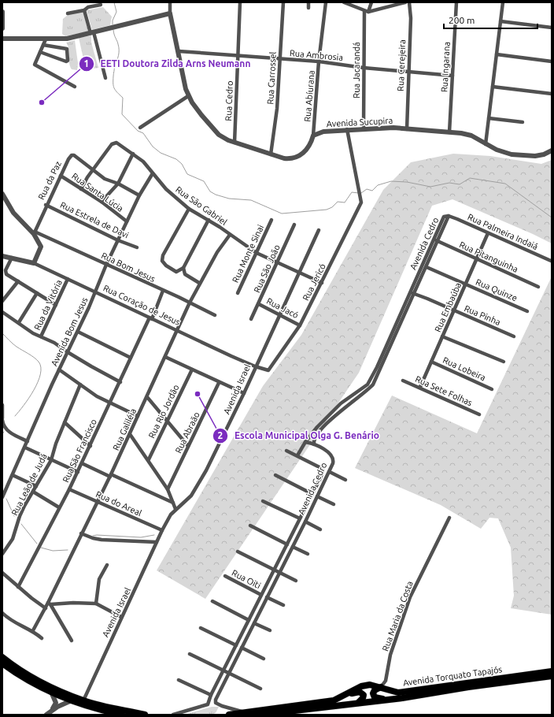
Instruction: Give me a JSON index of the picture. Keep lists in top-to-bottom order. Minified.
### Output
{"streets":{"highway":["Avenida Torquato Tapajós"],"street":["Rua Ambrosia","Rua Cerejeira","Rua Ingarana","Rua Jacarandá","Rua Carrossel","Rua Abíurana","Rua Cedro","Avenida Sucupira","Rua da Paz","Rua Santa Lúcia","Rua São Gabriel","Rua Estrela de Davi","Rua Palmeira Indaiá","Avenida Cedro","Rua Monte Sinai","Rua Pitanguinha","Rua Bom Jesus","Rua São João","Rua Jericó","Rua Quinze","Rua da Vitória","Rua Coração de Jesus","Rua Embaúba","Rua Jacó","Rua Pinha","Avenida Bom Jesus","Rua Lobeira","Avenida Israel","Rua Sete Folhas","Rua Rio Jordão","Rua Galiléia","Rua Abraão","Rua São Francisco","Rua Leão de Judá","Rua do Areal","Rua Oiti","Rua Maria da Costa"]},"crossings":[["Rua Ambrosia","Rua Cerejeira"],["Rua Ambrosia","Rua Ingarana"],["Rua Ambrosia","Rua Jacarandá"],["Rua Ambrosia","Rua Carrossel"],["Rua Ambrosia","Rua Abíurana"],["Rua Ambrosia","Rua Cedro"],["Rua Cerejeira","Avenida Sucupira"],["Rua Ingarana","Avenida Sucupira"],["Rua Jacarandá","Avenida Sucupira"],["Rua Abíurana","Avenida Sucupira"],["Avenida Sucupira","Rua Jericó"],["Rua da Paz","Rua Santa Lúcia"],["Rua da Paz","Rua São Gabriel"],["Rua da Paz","Rua Estrela de Davi"],["Rua da Paz","Rua Bom Jesus"],["Rua da Paz","Avenida Bom Jesus"],["Rua Santa Lúcia","Avenida Bom Jesus"],["Rua São Gabriel","Rua Monte Sinai"],["Rua São Gabriel","Rua São João"],["Rua São Gabriel","Rua Jericó"],["Rua São Gabriel","Avenida Bom Jesus"],["Rua São Gabriel","Avenida Israel"],["Rua São Gabriel","Rua Galiléia"],["Rua Estrela de Davi","Avenida Bom Jesus"],["Rua Palmeira Indaiá","Avenida Cedro"],["Rua Palmeira Indaiá","Rua Embaúba"],["Avenida Cedro","Rua Pitanguinha"],["Avenida Cedro","Rua Quinze"],["Avenida Cedro","Rua Pinha"],["Avenida Cedro","Rua Oiti"],["Avenida Cedro","Avenida Torquato Tapajós"],["Rua Pitanguinha","Rua Embaúba"],["Rua Bom Jesus","Avenida Bom Jesus"],["Rua Bom Jesus","Rua Galiléia"],["Rua Bom Jesus","Rua São Francisco"],["Rua São João","Rua Jacó"],["Rua Jericó","Rua Coração de Jesus"],["Rua Jericó","Rua Jacó"],["Rua Quinze","Rua Embaúba"],["Rua da Vitória","Rua Coração de Jesus"],["Rua Coração de Jesus","Avenida Bom Jesus"],["Rua Coração de Jesus","Avenida Israel"],["Rua Coração de Jesus","Rua Galiléia"],["Rua Coração de Jesus","Rua São Francisco"],["Rua Embaúba","Rua Pinha"],["Rua Embaúba","Rua Lobeira"],["Rua Embaúba","Rua Sete Folhas"],["Rua Jacó","Avenida Israel"],["Avenida Israel","Rua do Areal"],["Rua Galiléia","Rua do Areal"],["Rua São Francisco","Rua do Areal"],["Rua Maria da Costa","Avenida Torquato Tapajós"]],"places":["EETI Doutora Zilda Arns Neumann","Escola Municipal Olga G. Benário"],"scale_bar":"200 m"}
